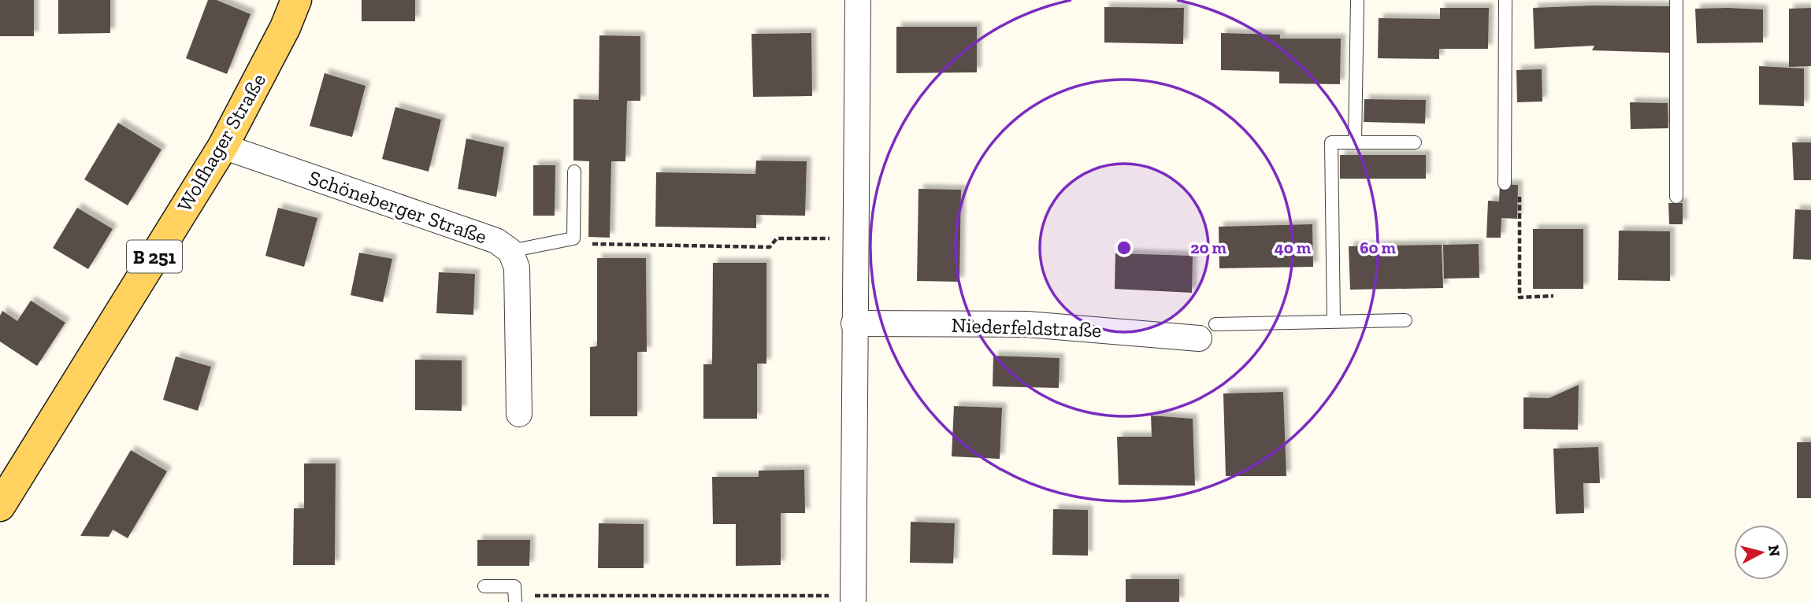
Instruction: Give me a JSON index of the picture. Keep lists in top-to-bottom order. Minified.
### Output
{"streets":{"main road":["Wolfhager Straße","B 251"],"street":["Schöneberger Straße","Niederfeldstraße"]},"crossings":[["Wolfhager Straße","Schöneberger Straße"]],"north":"right","rings":["20 m","40 m","60 m"]}
